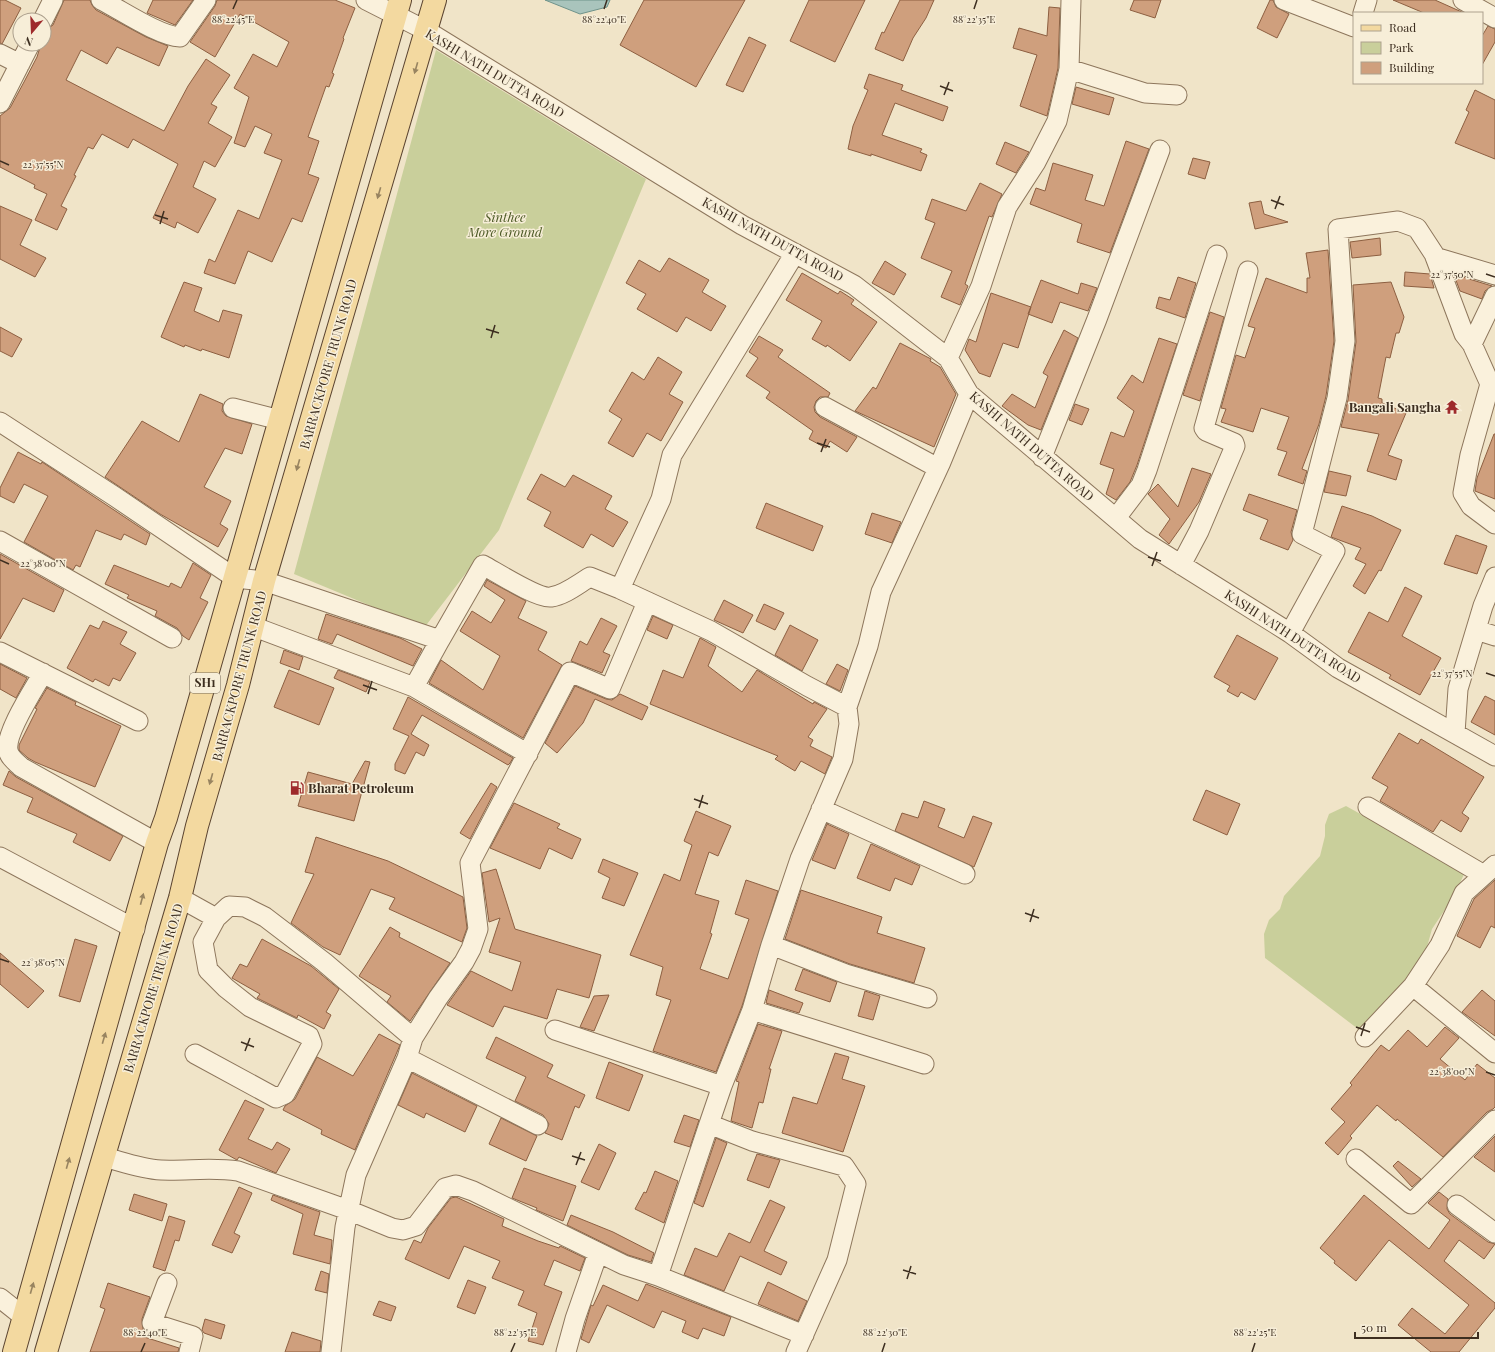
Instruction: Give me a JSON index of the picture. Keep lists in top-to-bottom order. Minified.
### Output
{"streets":{"main road":["BARRACKPORE TRUNK ROAD","SH1"],"street":["KASHI NATH DUTTA ROAD"]},"crossings":[["KASHI NATH DUTTA ROAD","BARRACKPORE TRUNK ROAD"],["KASHI NATH DUTTA ROAD","SH1"]],"parks":["Sinthee More Ground"],"places":{"temple":["Bangali Sangha"],"fuel station":["Bharat Petroleum"]},"legend":["Road","Park","Building"],"scale_bar":"50 m","north":"bottom","coordinates":["88°22'45\"E","88°22'40\"E","88°22'35\"E","22°37'55\"N","22°37'50\"N","22°38'00\"N","22°38'05\"N","88°22'30\"E","88°22'25\"E"]}
